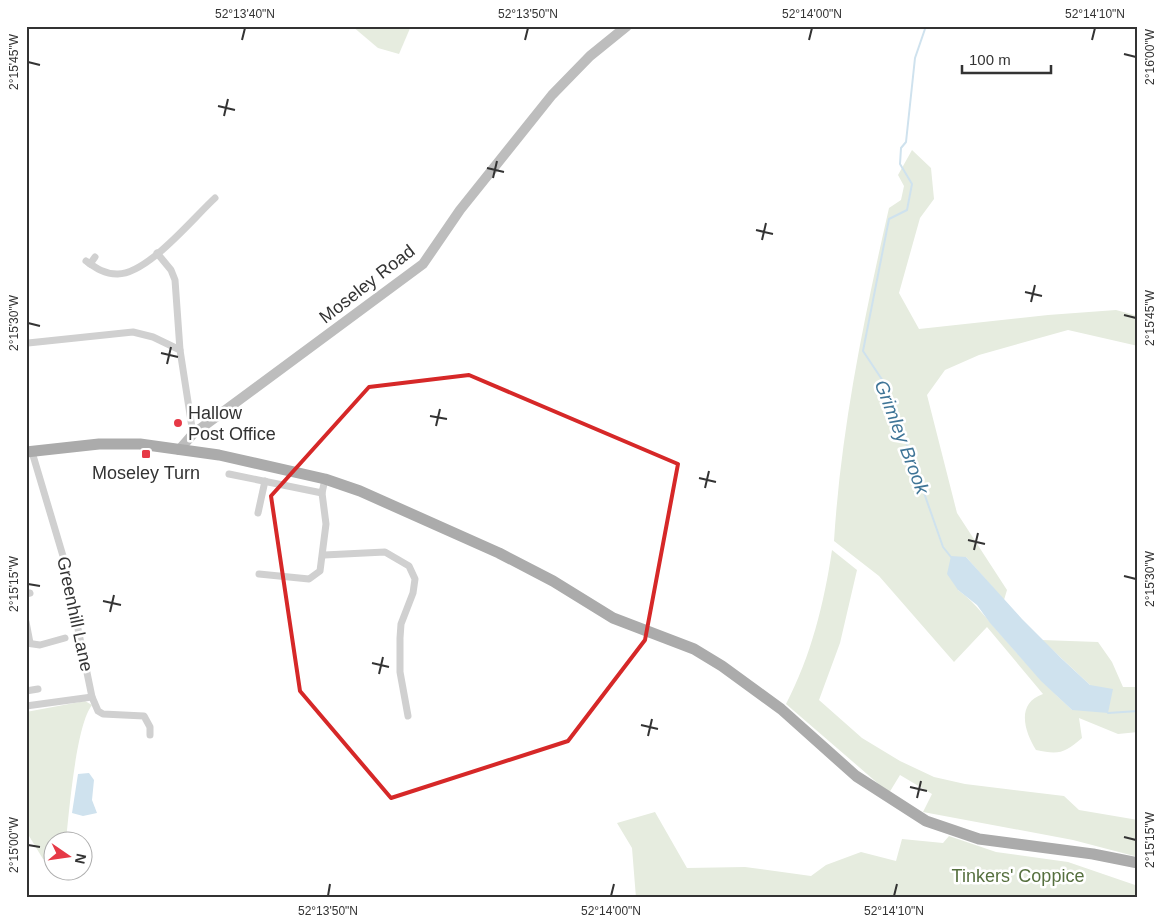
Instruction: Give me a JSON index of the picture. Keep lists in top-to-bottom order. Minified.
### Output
{"streets":{"street":["Moseley Road","Greenhill Lane"]},"water":["Grimley Brook"],"parks":["Tinkers' Coppice"],"places":{"other":["Hallow Post Office"],"transit":["Moseley Turn"]},"scale_bar":"100 m","north":"right","coordinates":["52°13'40\"N","52°13'50\"N","52°14'00\"N","52°14'10\"N","2°16'00\"W","2°15'45\"W","2°15'30\"W","2°15'15\"W","2°15'00\"W"]}
